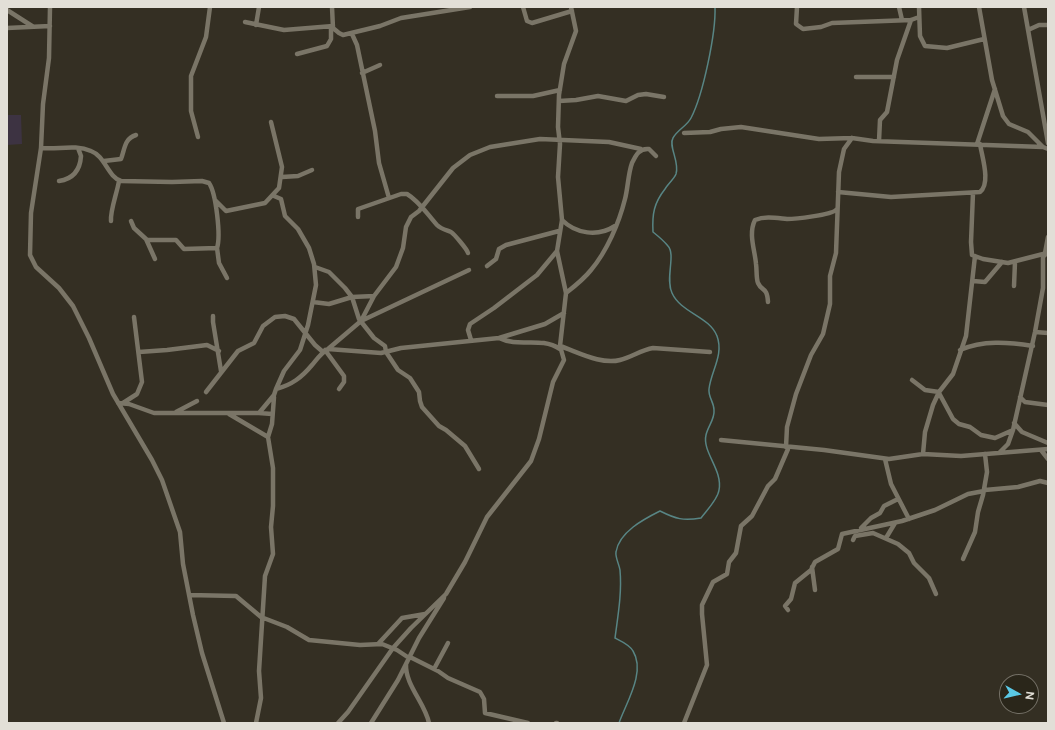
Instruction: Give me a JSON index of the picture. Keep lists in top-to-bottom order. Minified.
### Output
{"north":"right"}
